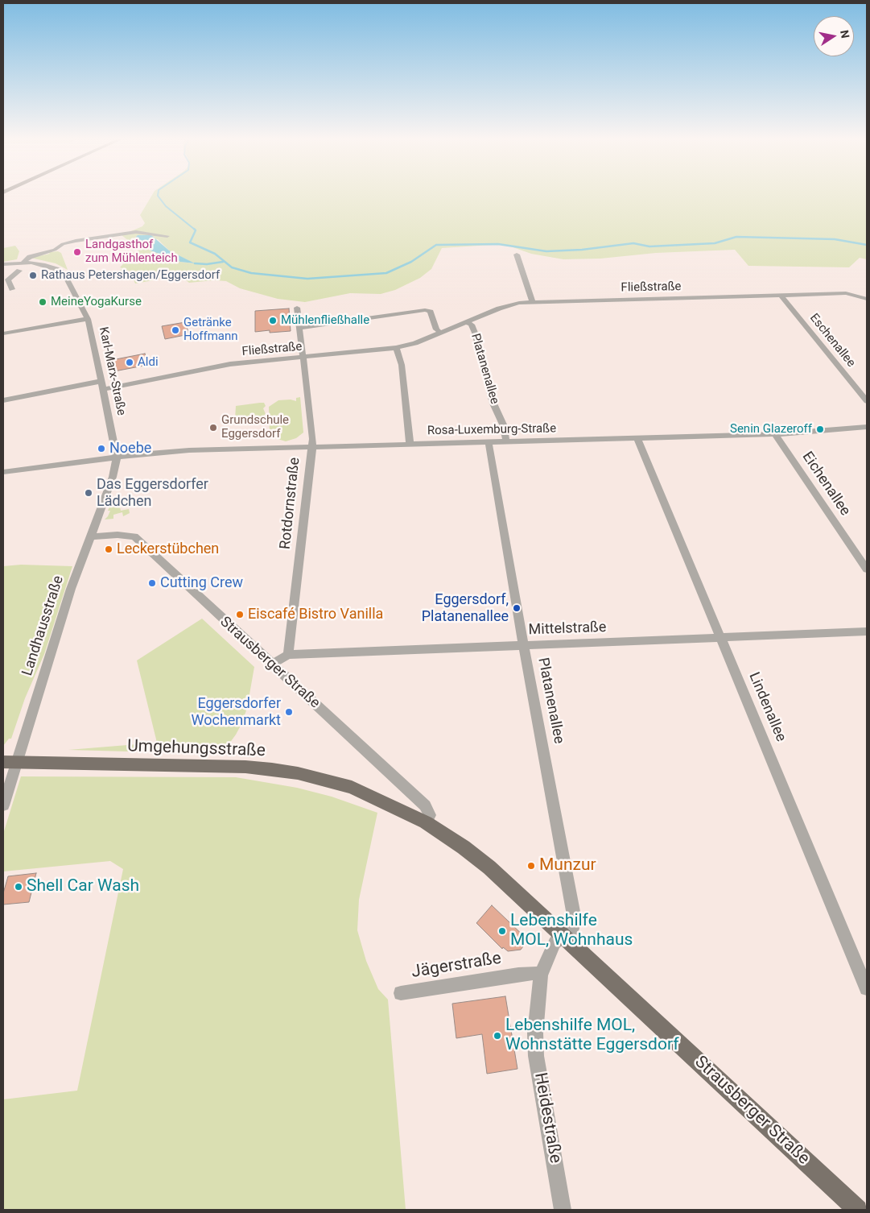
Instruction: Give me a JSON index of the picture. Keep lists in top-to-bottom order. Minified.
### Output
{"streets":{"main road":["Strausberger Straße","Umgehungsstraße"],"street":["Fließstraße","Eschenallee","Platanenallee","Karl-Marx-Straße","Rosa-Luxemburg-Straße","Eichenallee","Rotdornstraße","Landhausstraße","Mittelstraße","Lindenallee","Jägerstraße","Heidestraße"]},"crossings":[["Fließstraße","Eschenallee"],["Fließstraße","Platanenallee"],["Fließstraße","Karl-Marx-Straße"],["Fließstraße","Rotdornstraße"],["Platanenallee","Rosa-Luxemburg-Straße"],["Platanenallee","Mittelstraße"],["Platanenallee","Strausberger Straße"],["Platanenallee","Heidestraße"],["Karl-Marx-Straße","Rosa-Luxemburg-Straße"],["Karl-Marx-Straße","Landhausstraße"],["Rosa-Luxemburg-Straße","Eichenallee"],["Rosa-Luxemburg-Straße","Rotdornstraße"],["Rosa-Luxemburg-Straße","Landhausstraße"],["Rosa-Luxemburg-Straße","Lindenallee"],["Rotdornstraße","Mittelstraße"],["Landhausstraße","Strausberger Straße"],["Landhausstraße","Umgehungsstraße"],["Mittelstraße","Strausberger Straße"],["Mittelstraße","Lindenallee"],["Strausberger Straße","Umgehungsstraße"],["Strausberger Straße","Heidestraße"],["Jägerstraße","Heidestraße"]],"places":["Landgasthof zum Mühlenteich","Rathaus Petershagen/Eggersdorf","MeineYogaKurse","Mühlenfließhalle","Getränke Hoffmann","Aldi","Grundschule Eggersdorf","Senin Glazeroff","Noebe","Das Eggersdorfer Lädchen","Leckerstübchen","Cutting Crew","Eggersdorf, Platanenallee","Eiscafé Bistro Vanilla","Eggersdorfer Wochenmarkt","Munzur","Shell Car Wash","Lebenshilfe MOL, Wohnhaus","Lebenshilfe MOL, Wohnstätte Eggersdorf"],"north":"right"}
